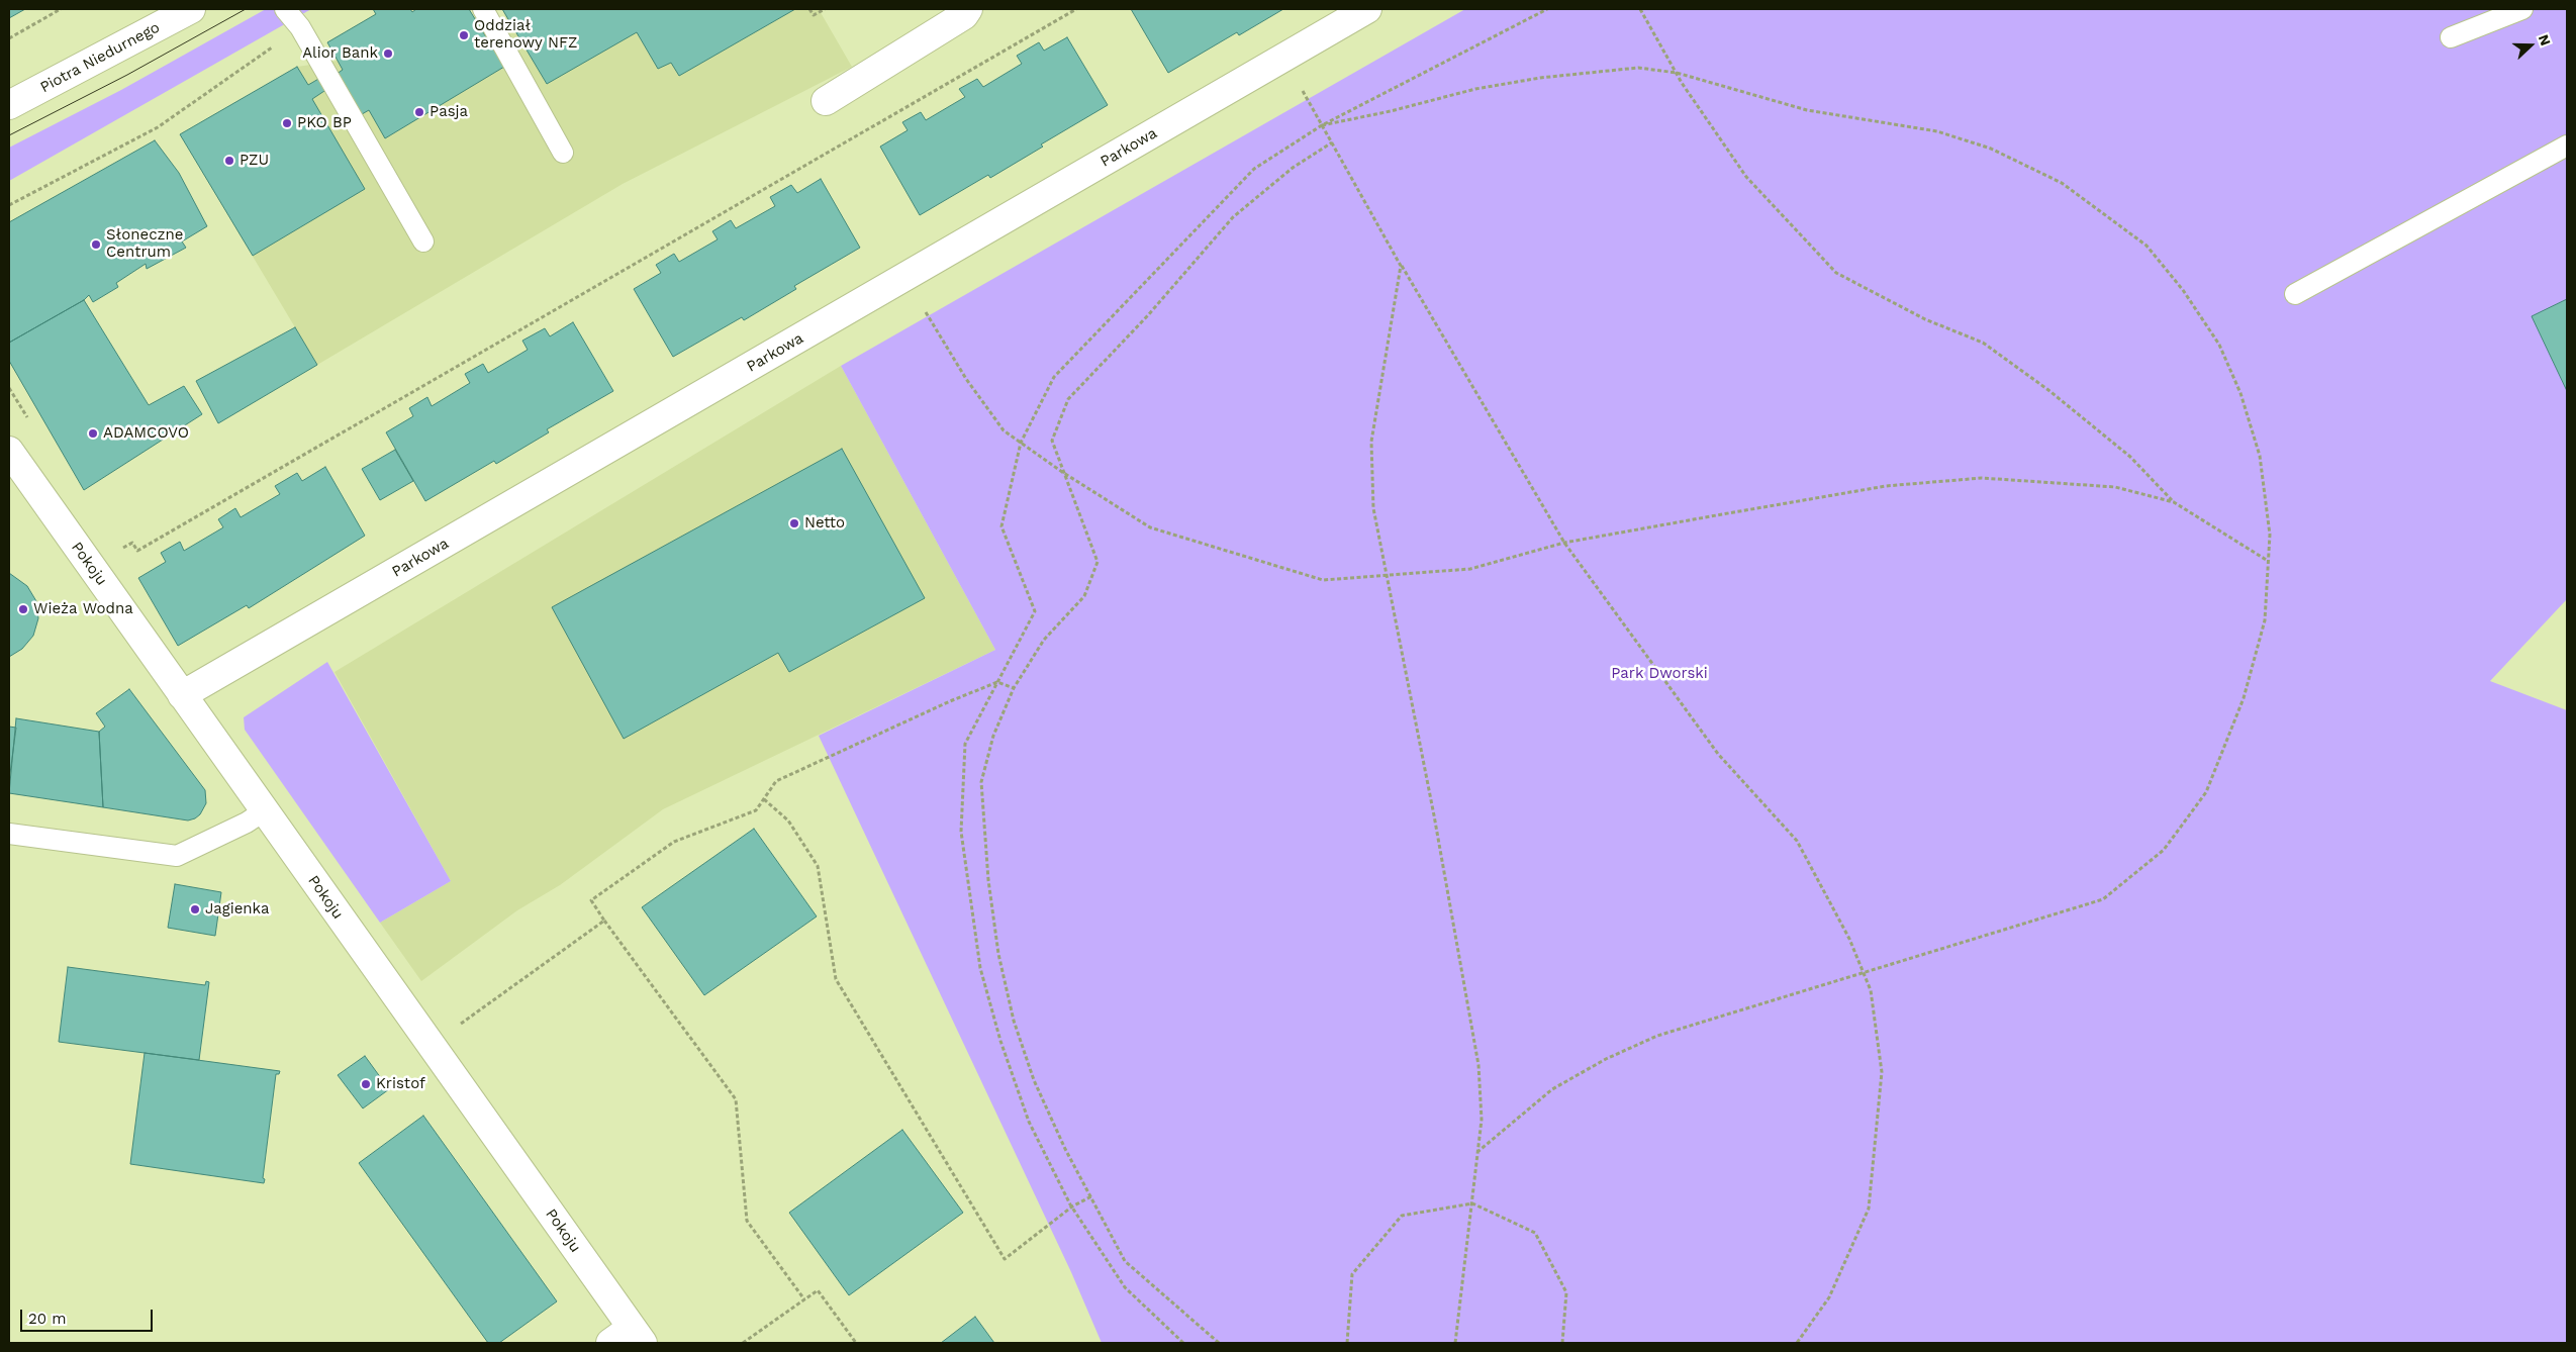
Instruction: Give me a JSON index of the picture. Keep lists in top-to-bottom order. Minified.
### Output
{"streets":{"street":["Piotra Niedurnego","Parkowa","Pokoju"]},"crossings":[["Parkowa","Pokoju"]],"parks":["Park Dworski"],"places":["Oddział terenowy NFZ","Alior Bank","Pasja","PKO BP","PZU","Słoneczne Centrum","ADAMCOVO","Netto","Wieża Wodna","Jagienka","Kristof"],"scale_bar":"20 m","north":"right"}
